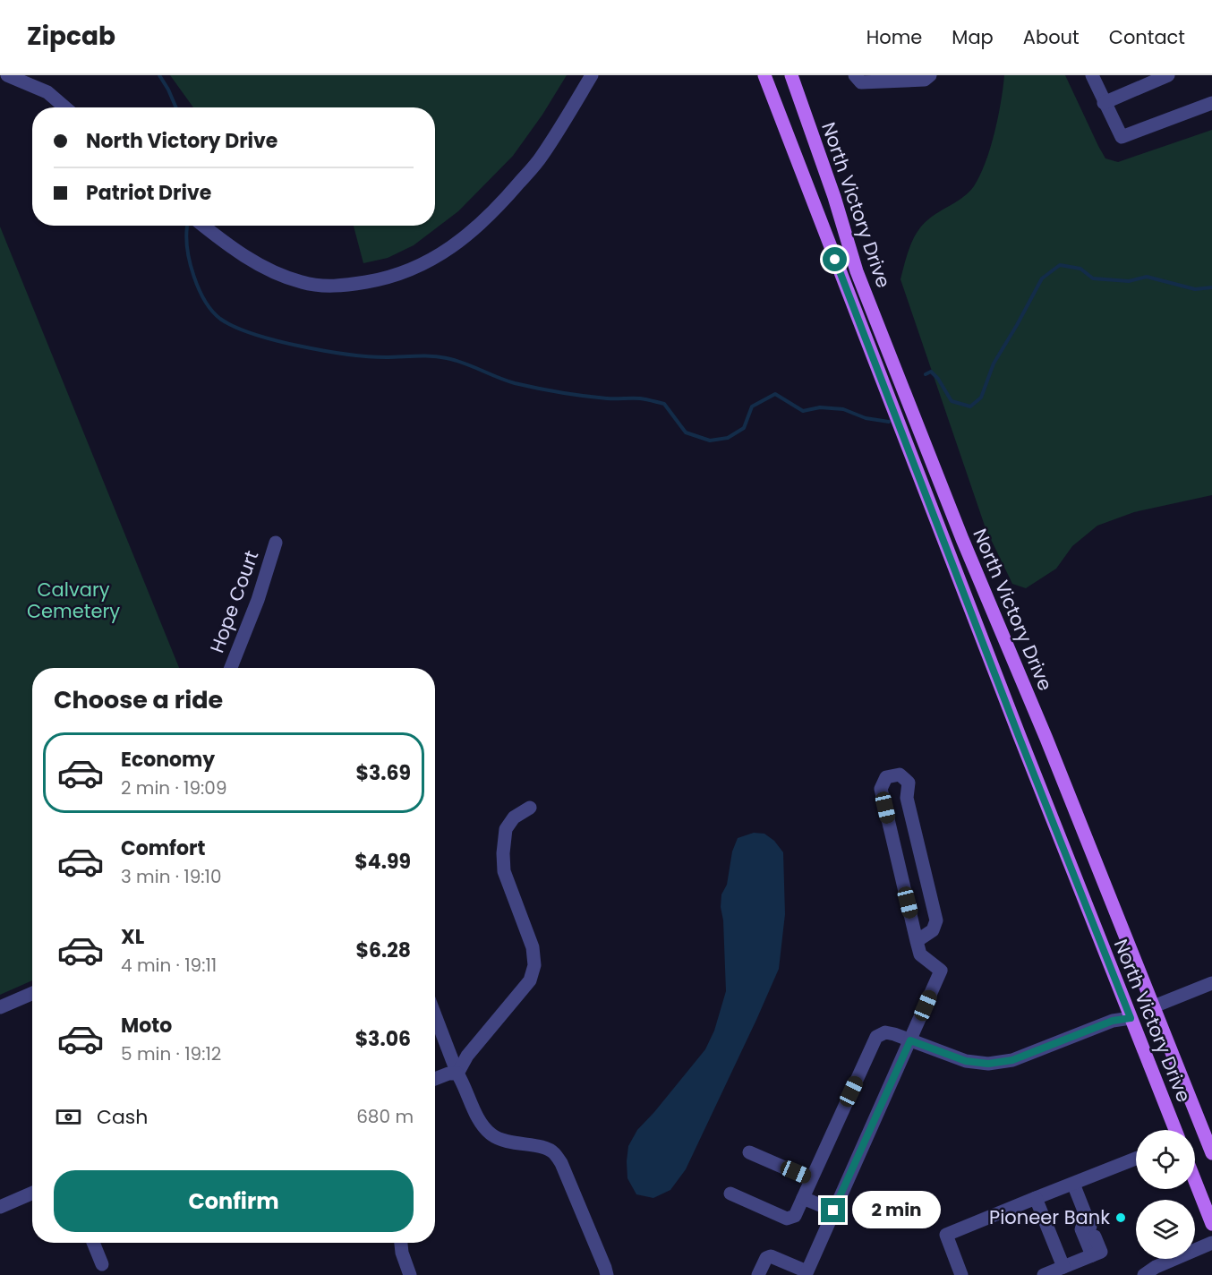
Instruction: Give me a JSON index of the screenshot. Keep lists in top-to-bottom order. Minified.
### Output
{"streets":{"main road":["North Victory Drive"],"street":["Hope Court"]},"parks":["Calvary Cemetery"],"places":["Pioneer Bank"],"page":{"header":"Zipcab","nav":["Home","Map","About","Contact"],"banner":["North Victory Drive","Patriot Drive"],"heading":"Choose a ride","list":[{"name":"Economy","note":"2 min · 19:09","value":"$3.69"},{"name":"Comfort","note":"3 min · 19:10","value":"$4.99"},{"name":"XL","note":"4 min · 19:11","value":"$6.28"},{"name":"Moto","note":"5 min · 19:12","value":"$3.06"}],"pay":["Cash","680 m"],"buttons":"Confirm","bubble":"2 min"}}
